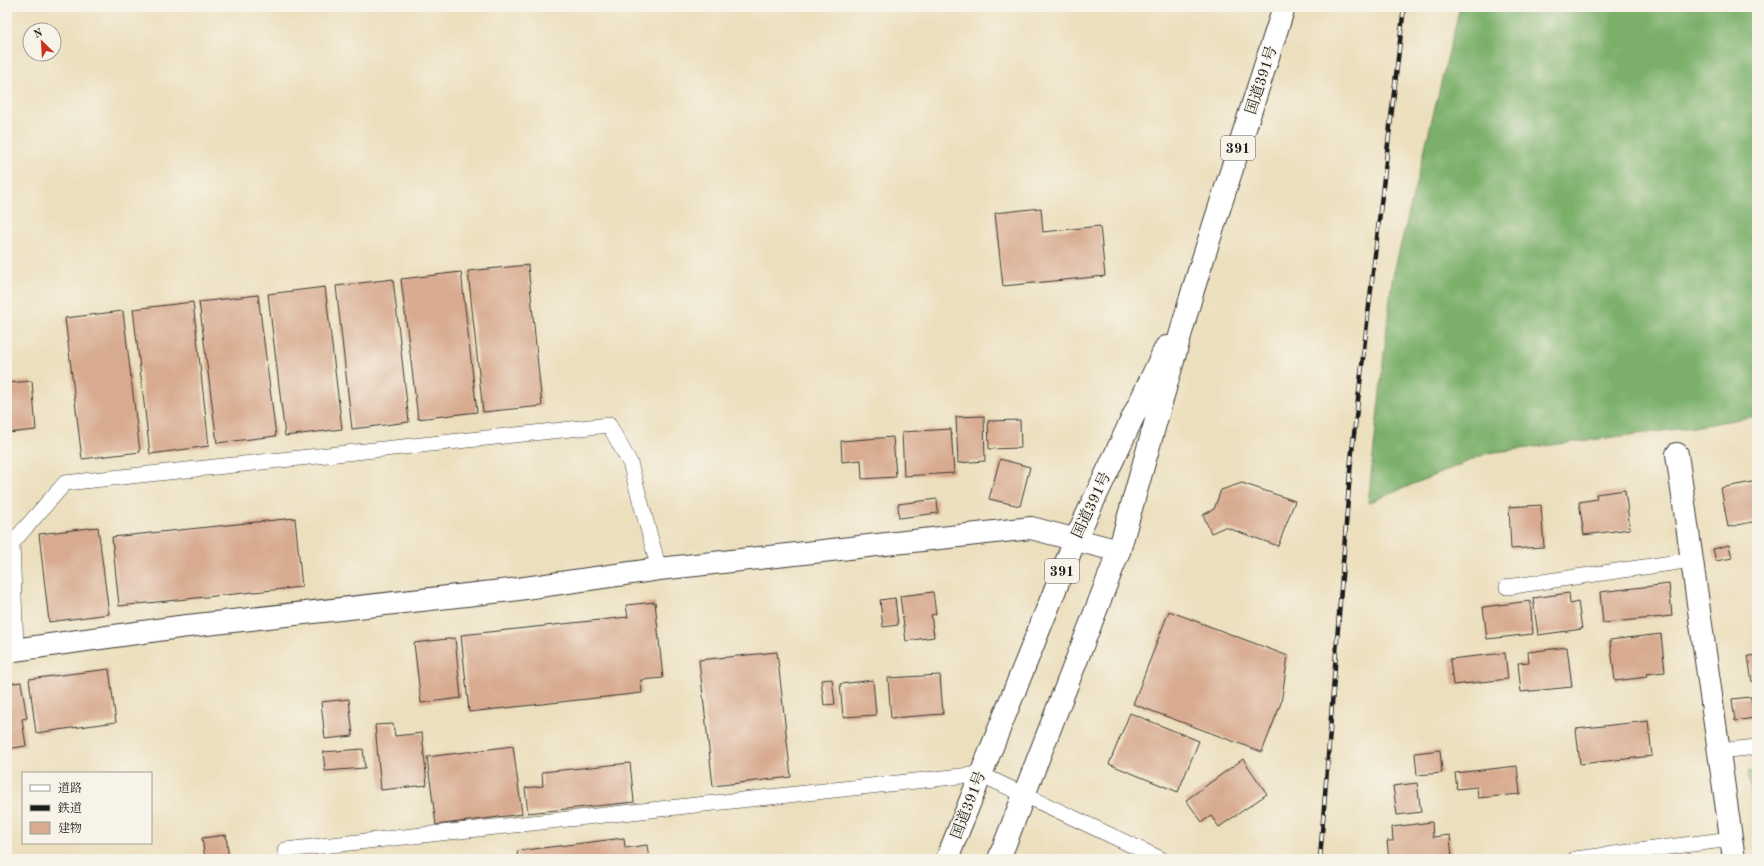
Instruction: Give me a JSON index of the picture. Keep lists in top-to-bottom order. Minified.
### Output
{"streets":{"main road":["国道391号","391"]},"legend":["道路","鉄道","建物"],"north":"top left"}
